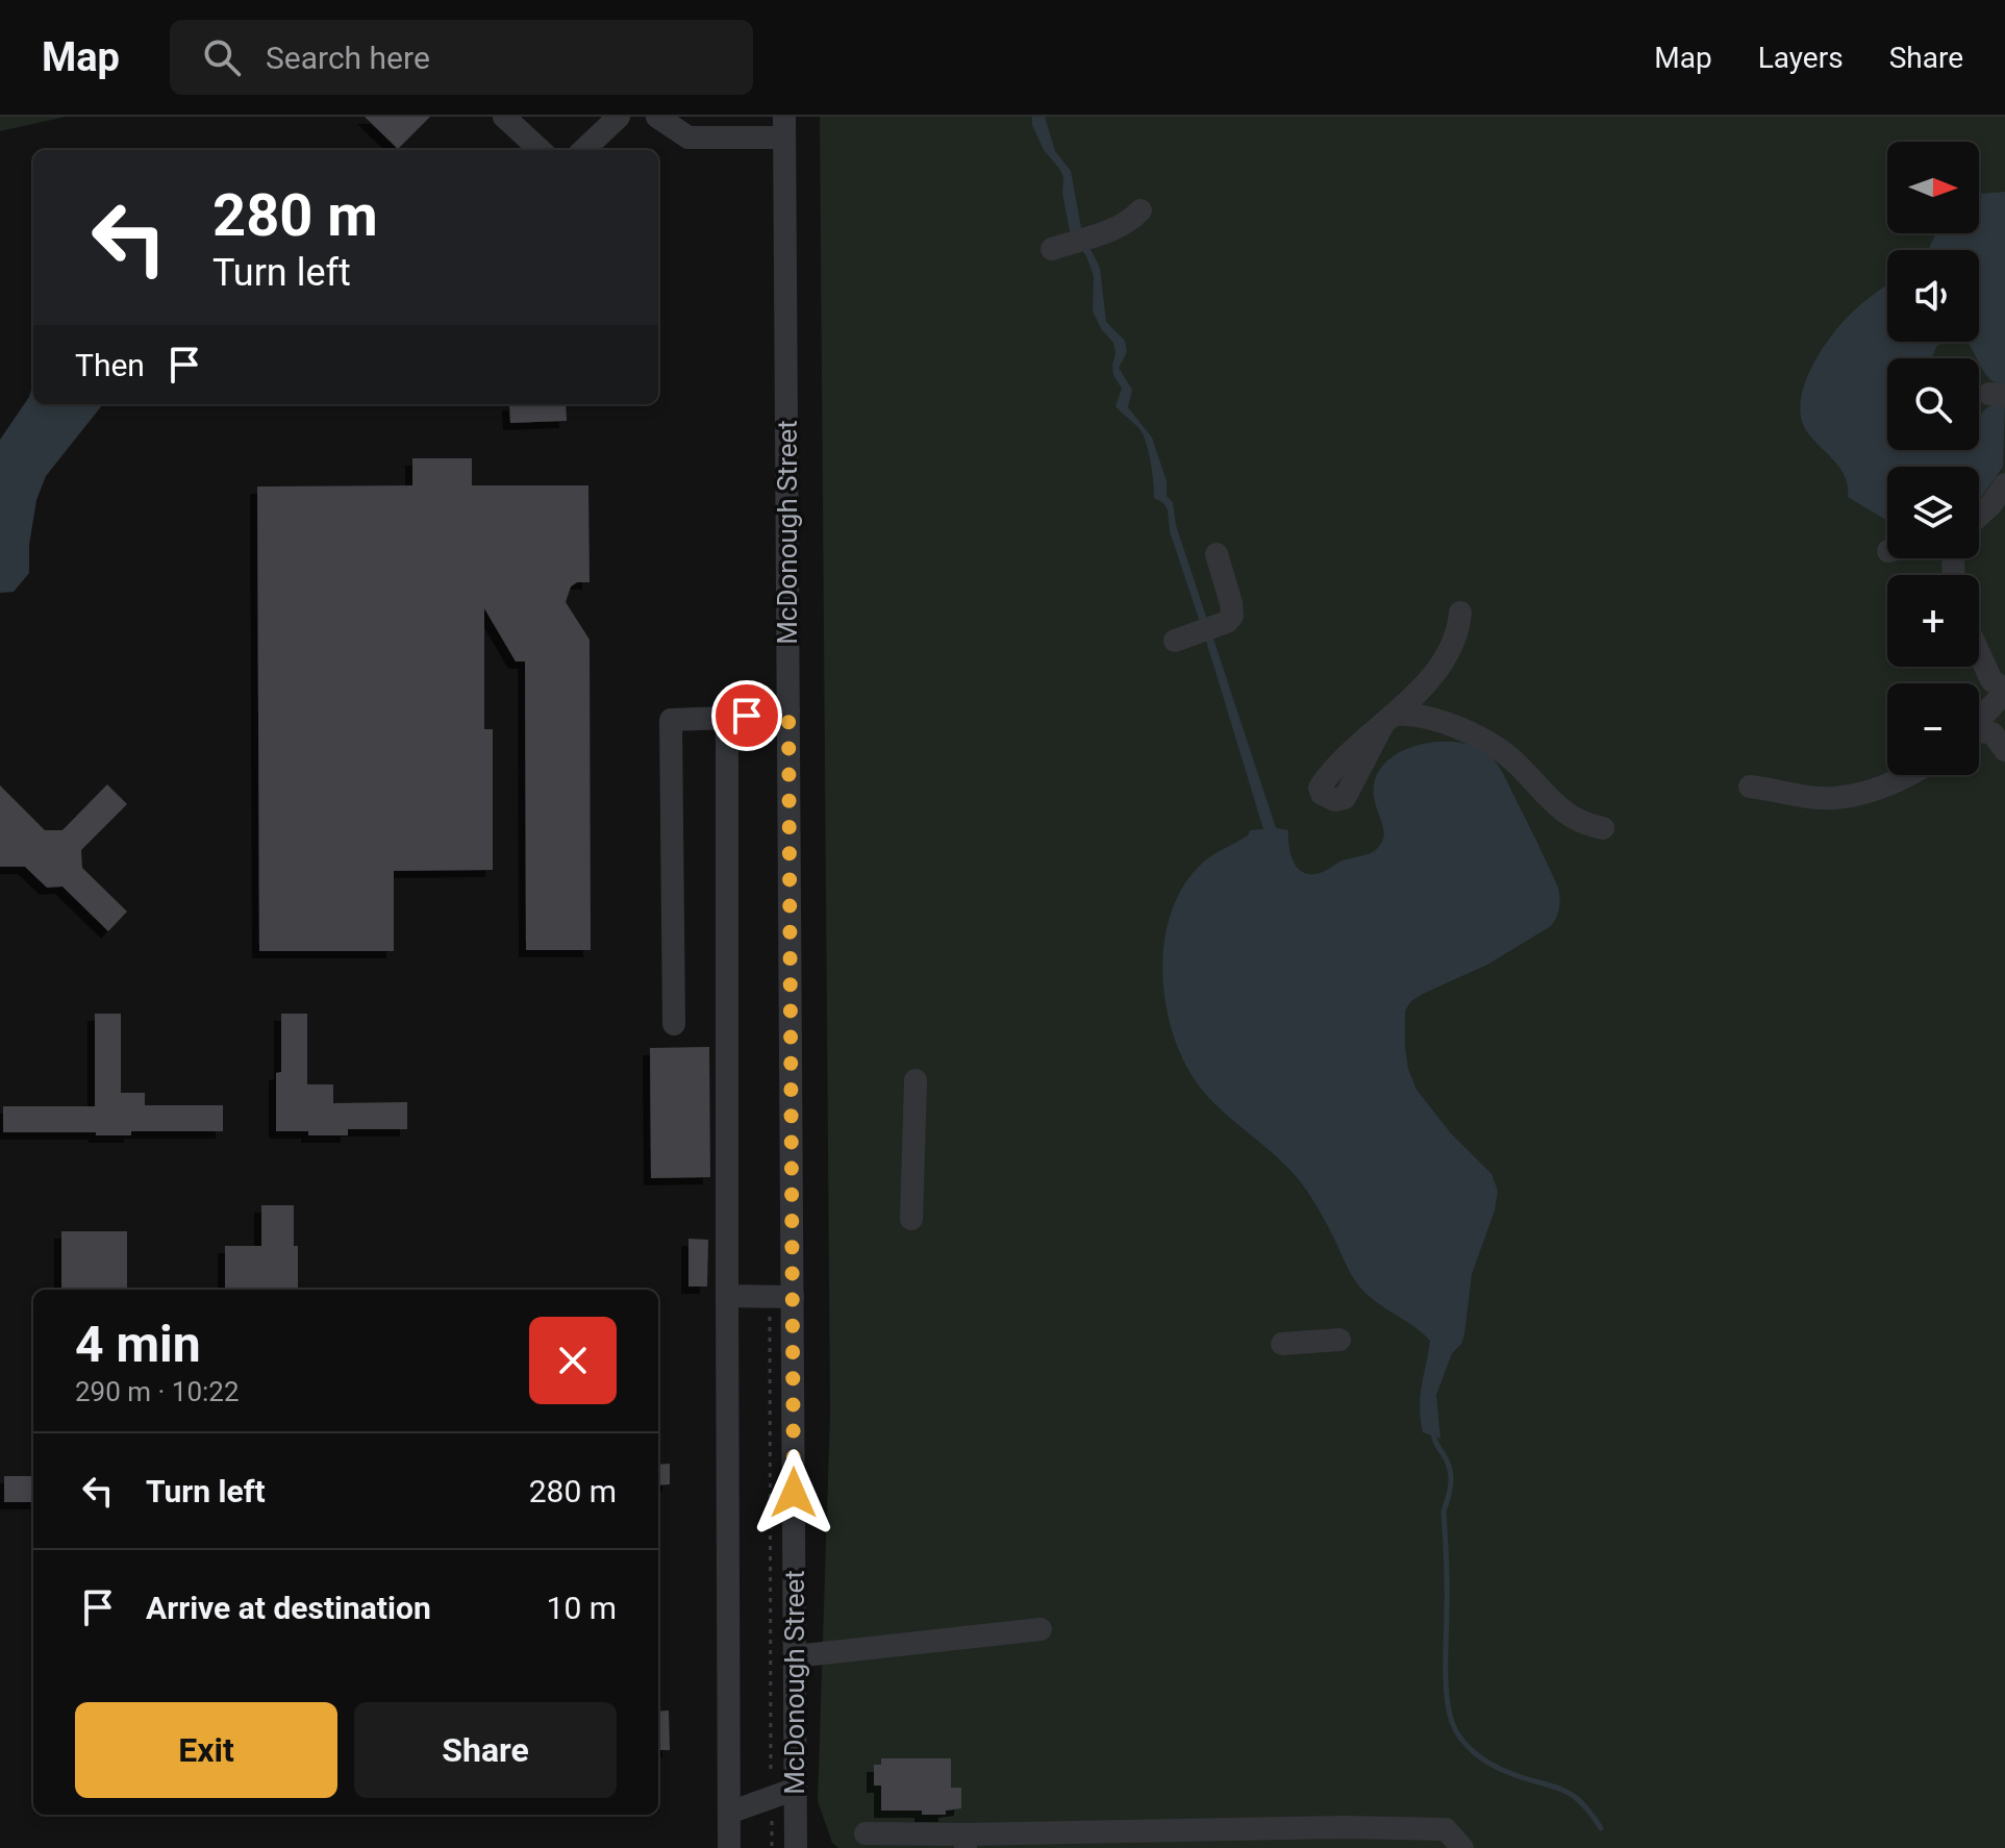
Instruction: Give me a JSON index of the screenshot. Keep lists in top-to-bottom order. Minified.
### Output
{"streets":{"street":["McDonough Street"]},"north":"right","page":{"header":"Map","search":"Search here","nav":["Map","Layers","Share"],"map_buttons":["+","−"],"turn":["280 m","Turn left"],"then":"Then","heading":["4 min","290 m · 10:22"],"list":[{"name":"Turn left","value":"280 m"},{"name":"Arrive at destination","value":"10 m"}],"buttons":["Exit","Share"]}}
